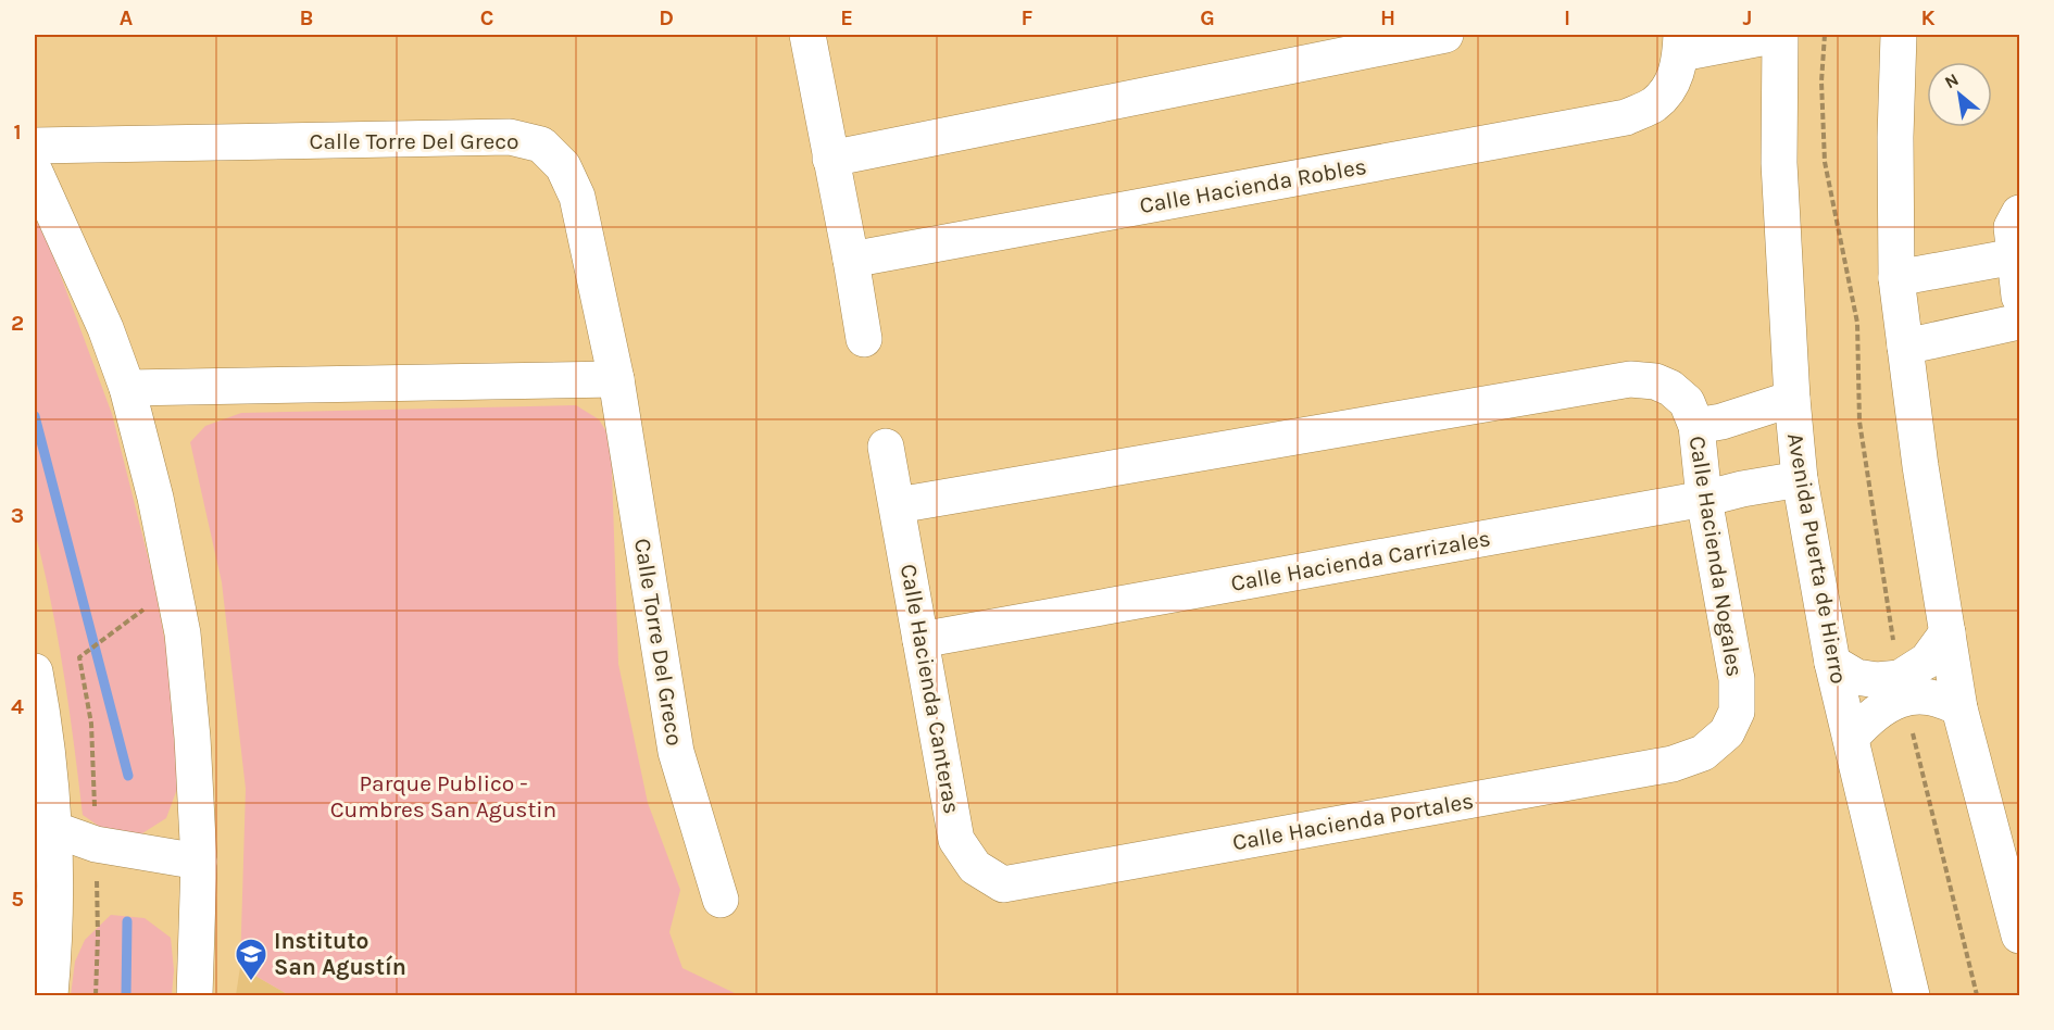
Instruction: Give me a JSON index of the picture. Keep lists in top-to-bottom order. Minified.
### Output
{"streets":{"street":["Calle Torre Del Greco","Calle Hacienda Robles","Calle Hacienda Nogales","Avenida Puerta de Hierro","Calle Hacienda Carrizales","Calle Hacienda Canteras","Calle Hacienda Portales"]},"crossings":[["Calle Hacienda Nogales","Calle Hacienda Carrizales"],["Calle Hacienda Nogales","Calle Hacienda Canteras"],["Calle Hacienda Nogales","Calle Hacienda Portales"],["Avenida Puerta de Hierro","Calle Hacienda Carrizales"],["Calle Hacienda Carrizales","Calle Hacienda Canteras"],["Calle Hacienda Canteras","Calle Hacienda Portales"]],"parks":["Parque Publico - Cumbres San Agustin"],"places":{"school or university":["Instituto San Agustín"]},"north":"top left","grid":{"columns":["A","B","C","D","E","F","G","H","I","J","K"],"rows":["1","2","3","4","5"]}}
